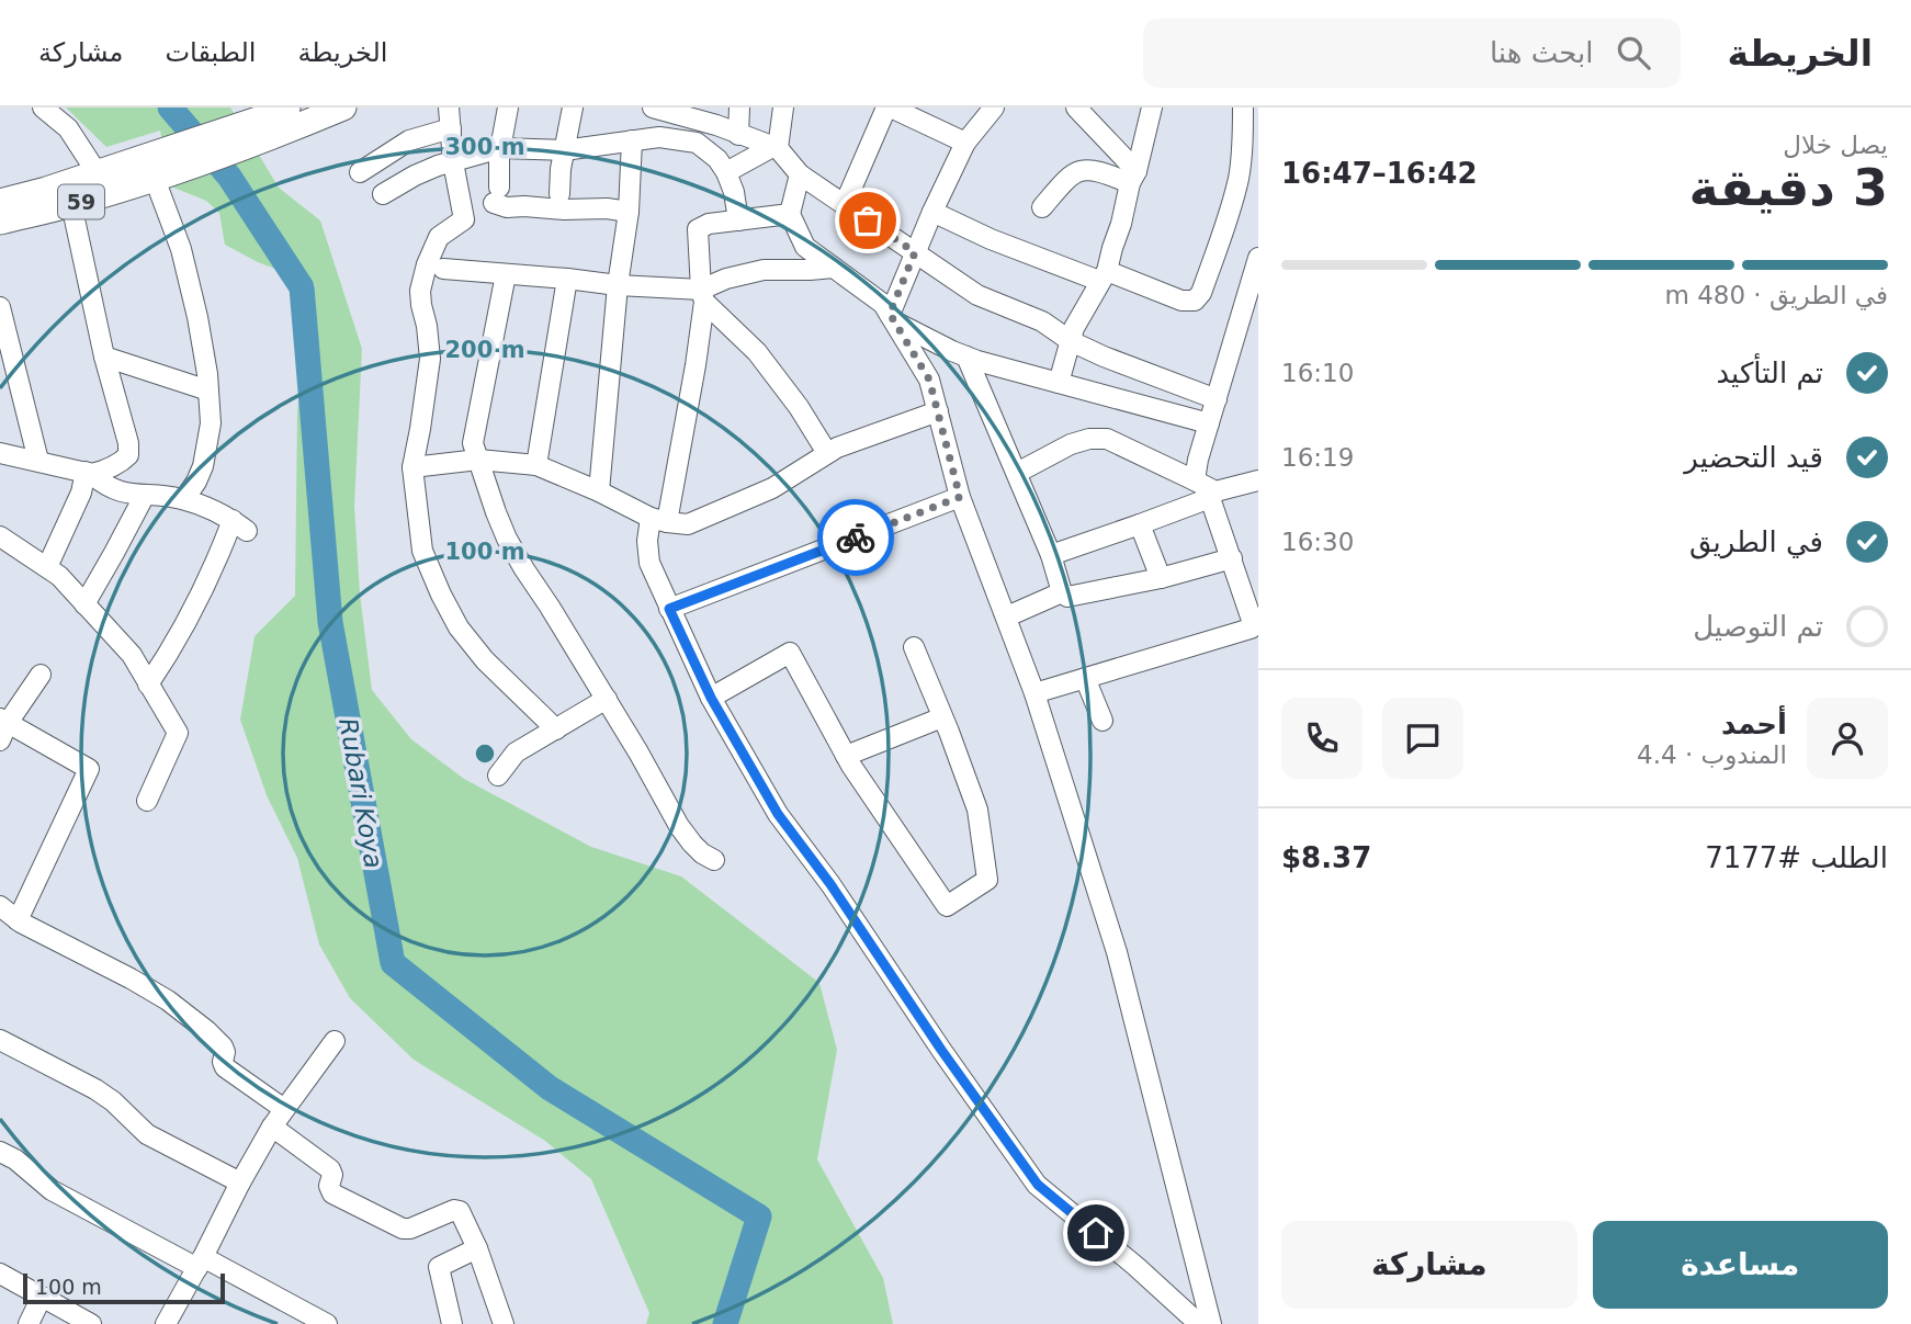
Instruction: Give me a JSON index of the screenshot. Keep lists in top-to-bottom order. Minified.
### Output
{"streets":{"main road":["59"]},"water":["Rubari Koya"],"scale_bar":"100 m","page":{"header":"الخريطة","search":"ابحث هنا","nav":["الخريطة","الطبقات","مشاركة"],"heading":["3 دقيقة","يصل خلال","16:42–16:47"],"panel":["أحمد","المندوب · 4.4","الطلب #7177","$8.37"],"bar":"في الطريق · 480 m","list":[["تم التأكيد","16:10"],["قيد التحضير","16:19"],["في الطريق","16:30"],"تم التوصيل"],"buttons":["مساعدة","مشاركة"],"scale":"100 m"},"rings":["300 m","200 m","100 m"]}
